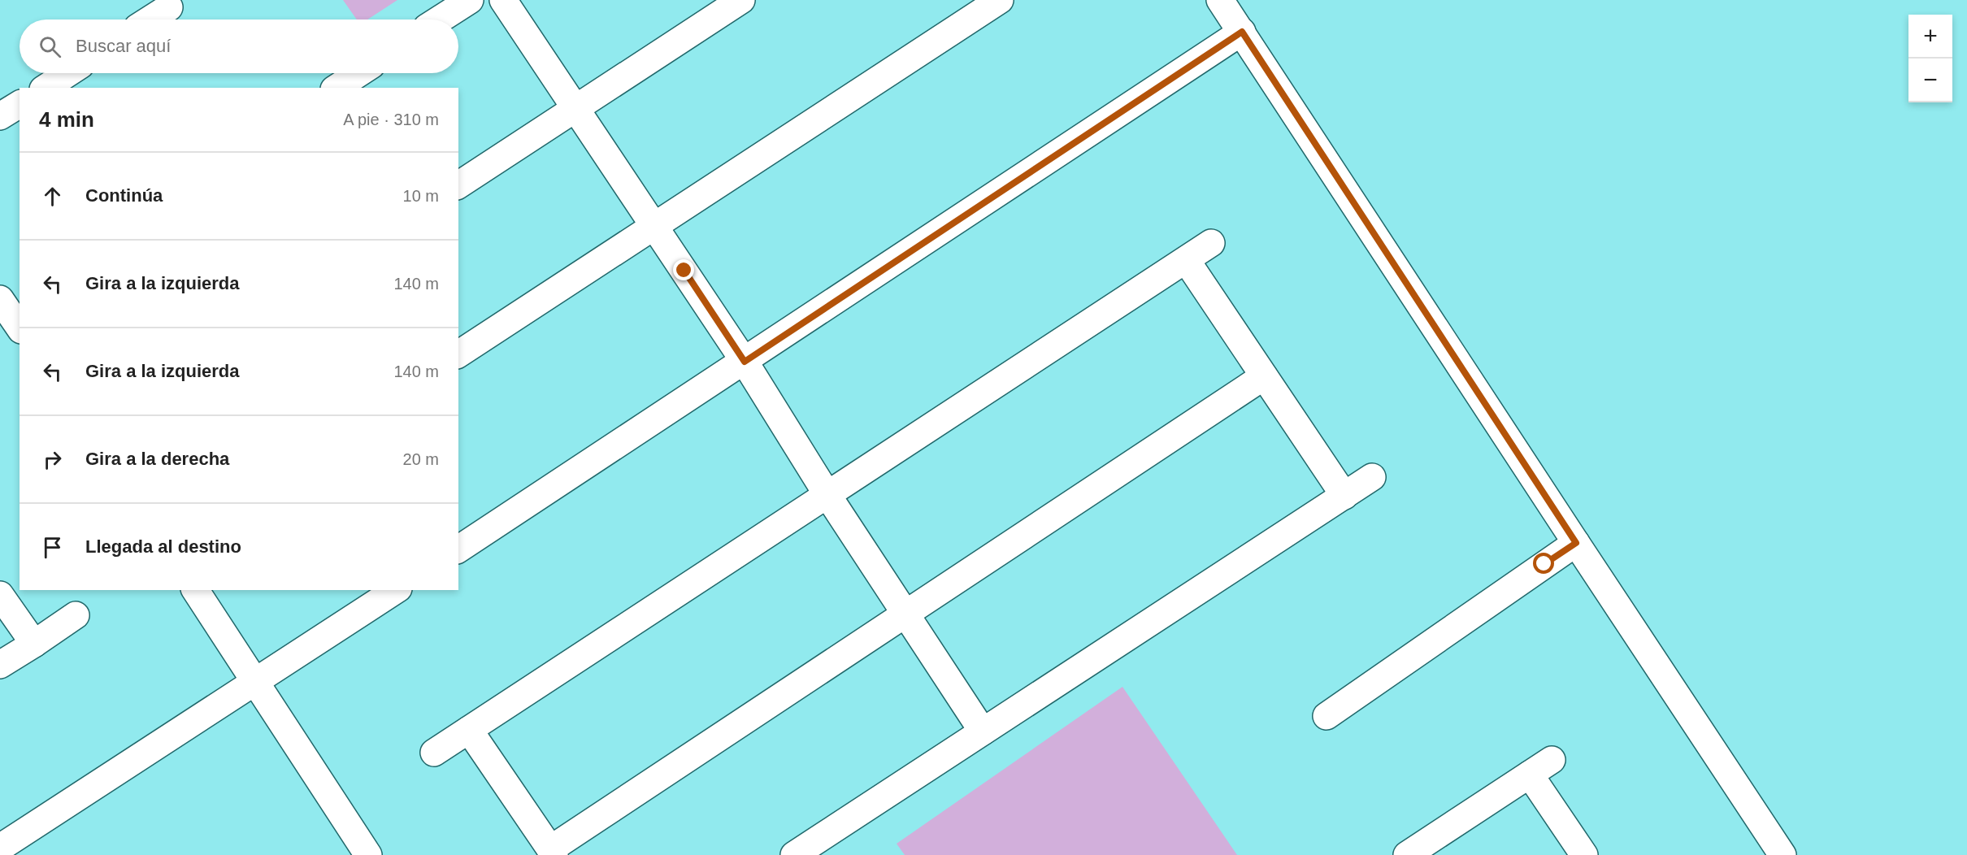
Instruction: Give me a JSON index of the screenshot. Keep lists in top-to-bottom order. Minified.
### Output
{"page":{"map_buttons":["+","−"],"search":"Buscar aquí","heading":["4 min","A pie · 310 m"],"list":[["Continúa","10 m"],["Gira a la izquierda","140 m"],["Gira a la izquierda","140 m"],["Gira a la derecha","20 m"],"Llegada al destino"]}}
